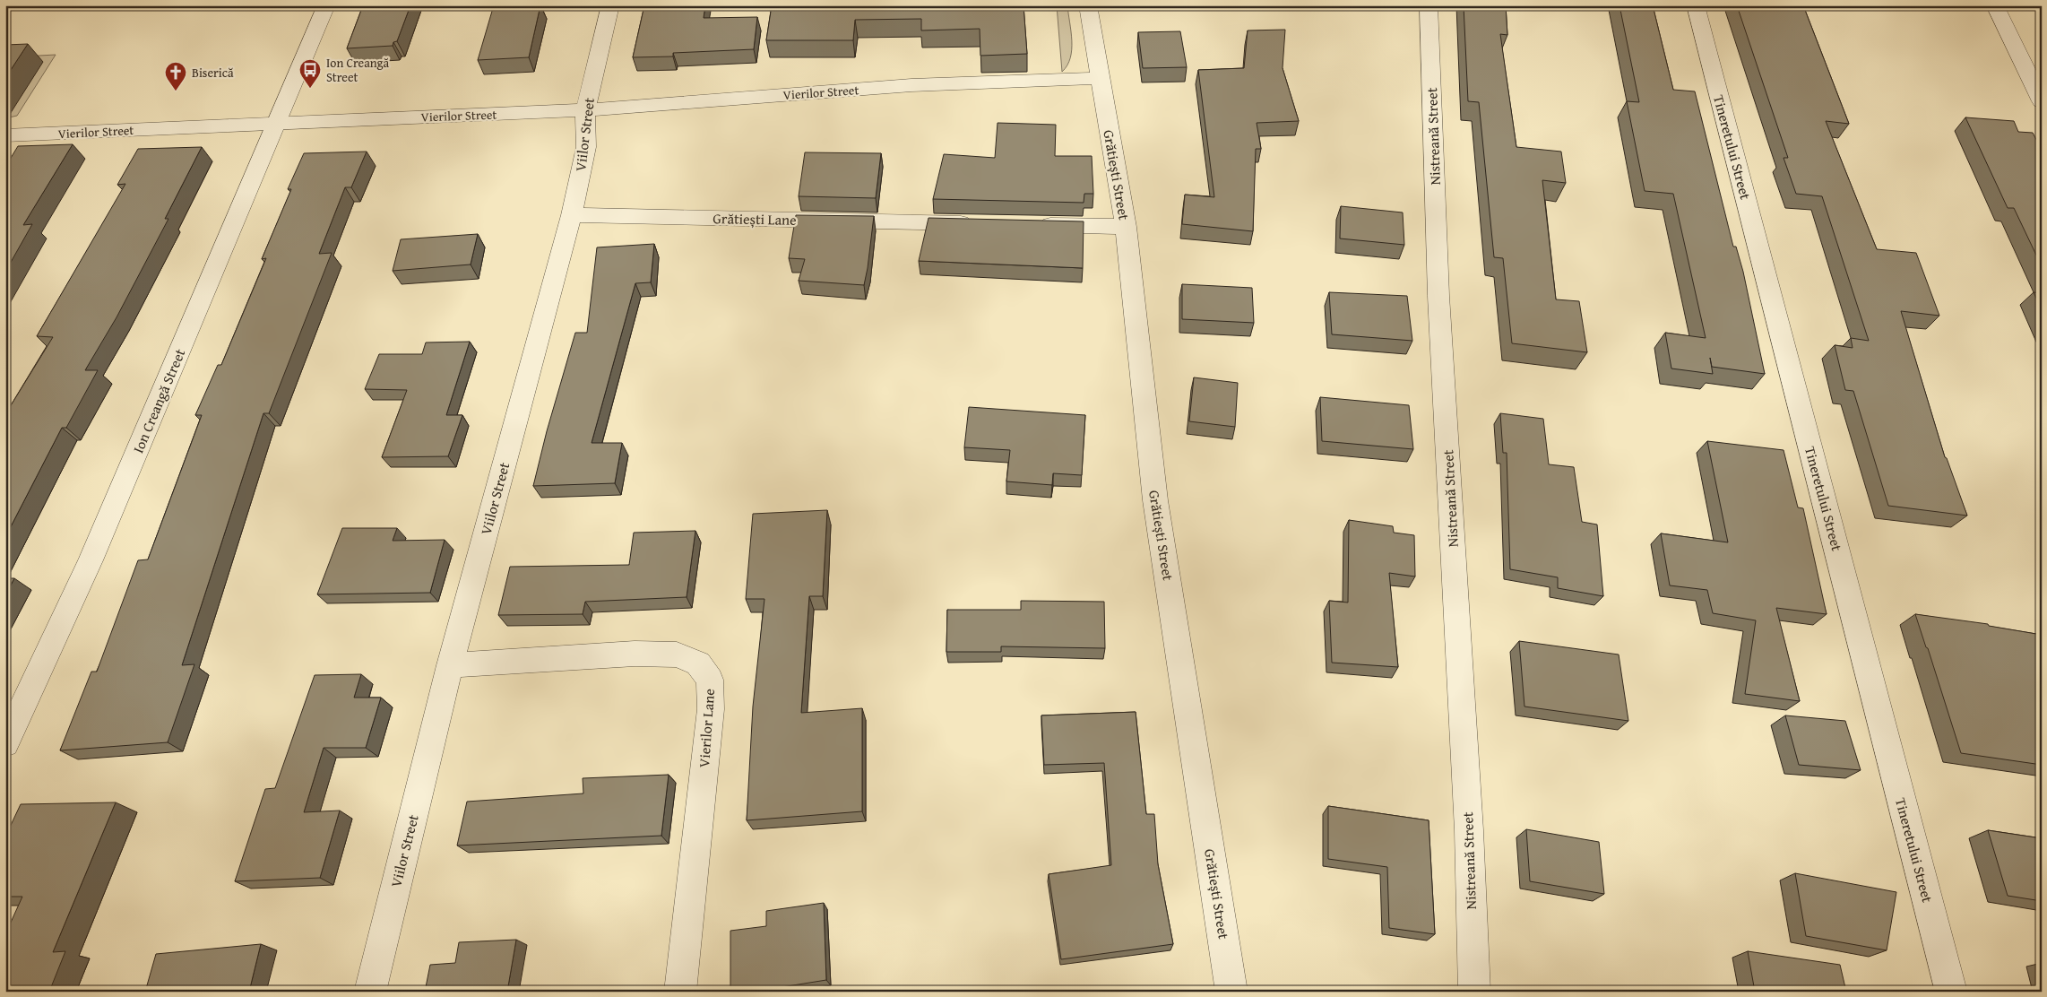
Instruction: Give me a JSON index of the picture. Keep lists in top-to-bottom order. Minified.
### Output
{"streets":{"street":["Vierilor Street","Viilor Street","Nistreană Street","Tineretului Street","Grătiești Street","Grătiești Lane","Ion Creangă Street","Vierilor Lane"]},"crossings":[["Vierilor Street","Viilor Street"],["Vierilor Street","Grătiești Street"],["Vierilor Street","Ion Creangă Street"],["Viilor Street","Grătiești Lane"],["Viilor Street","Vierilor Lane"]],"places":{"bus stop":["Ion Creangă Street"],"church":["Biserică"]}}
